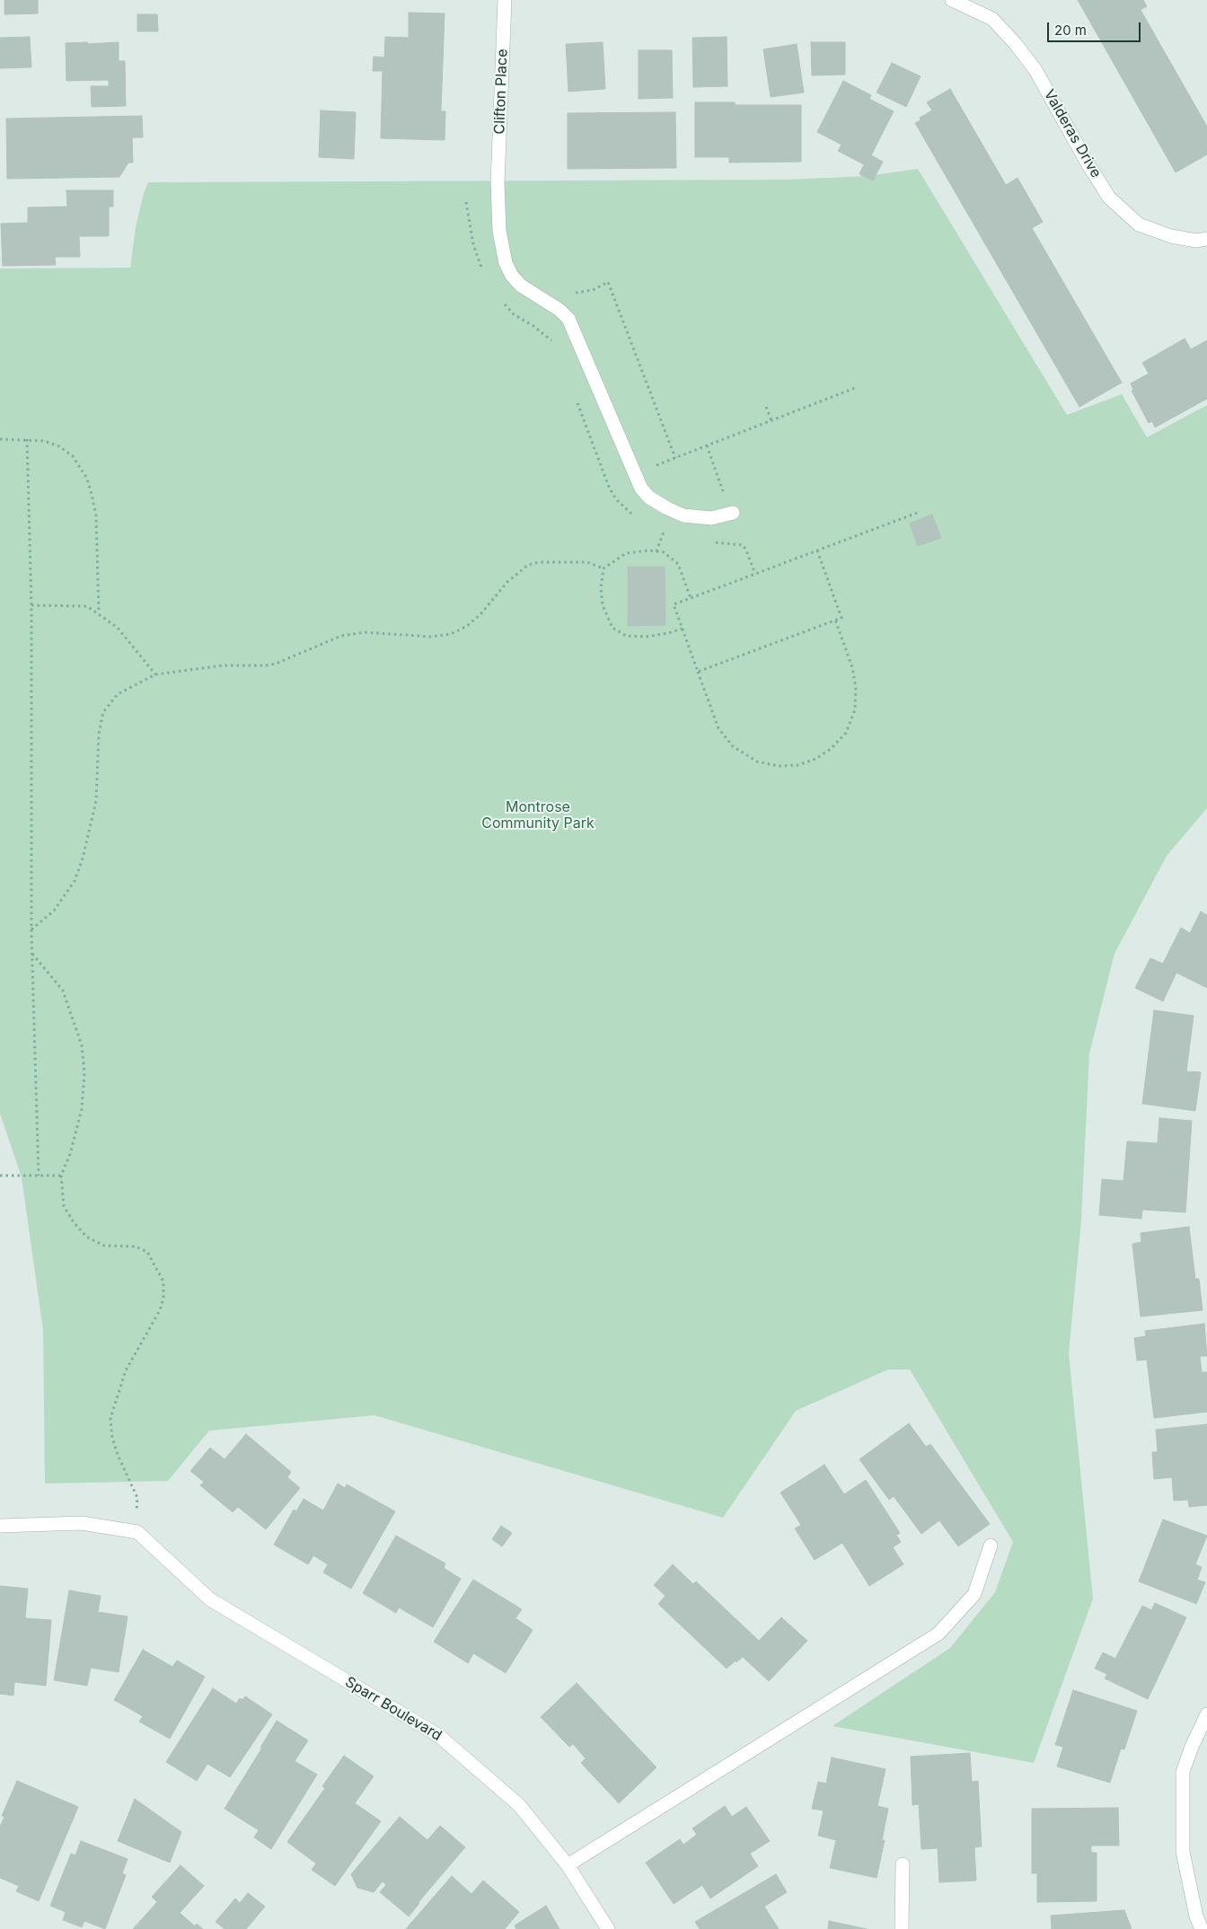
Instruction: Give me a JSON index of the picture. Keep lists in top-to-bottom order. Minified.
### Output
{"streets":{"street":["Clifton Place","Valderas Drive","Sparr Boulevard"]},"parks":["Montrose Community Park"],"scale_bar":"20 m"}
